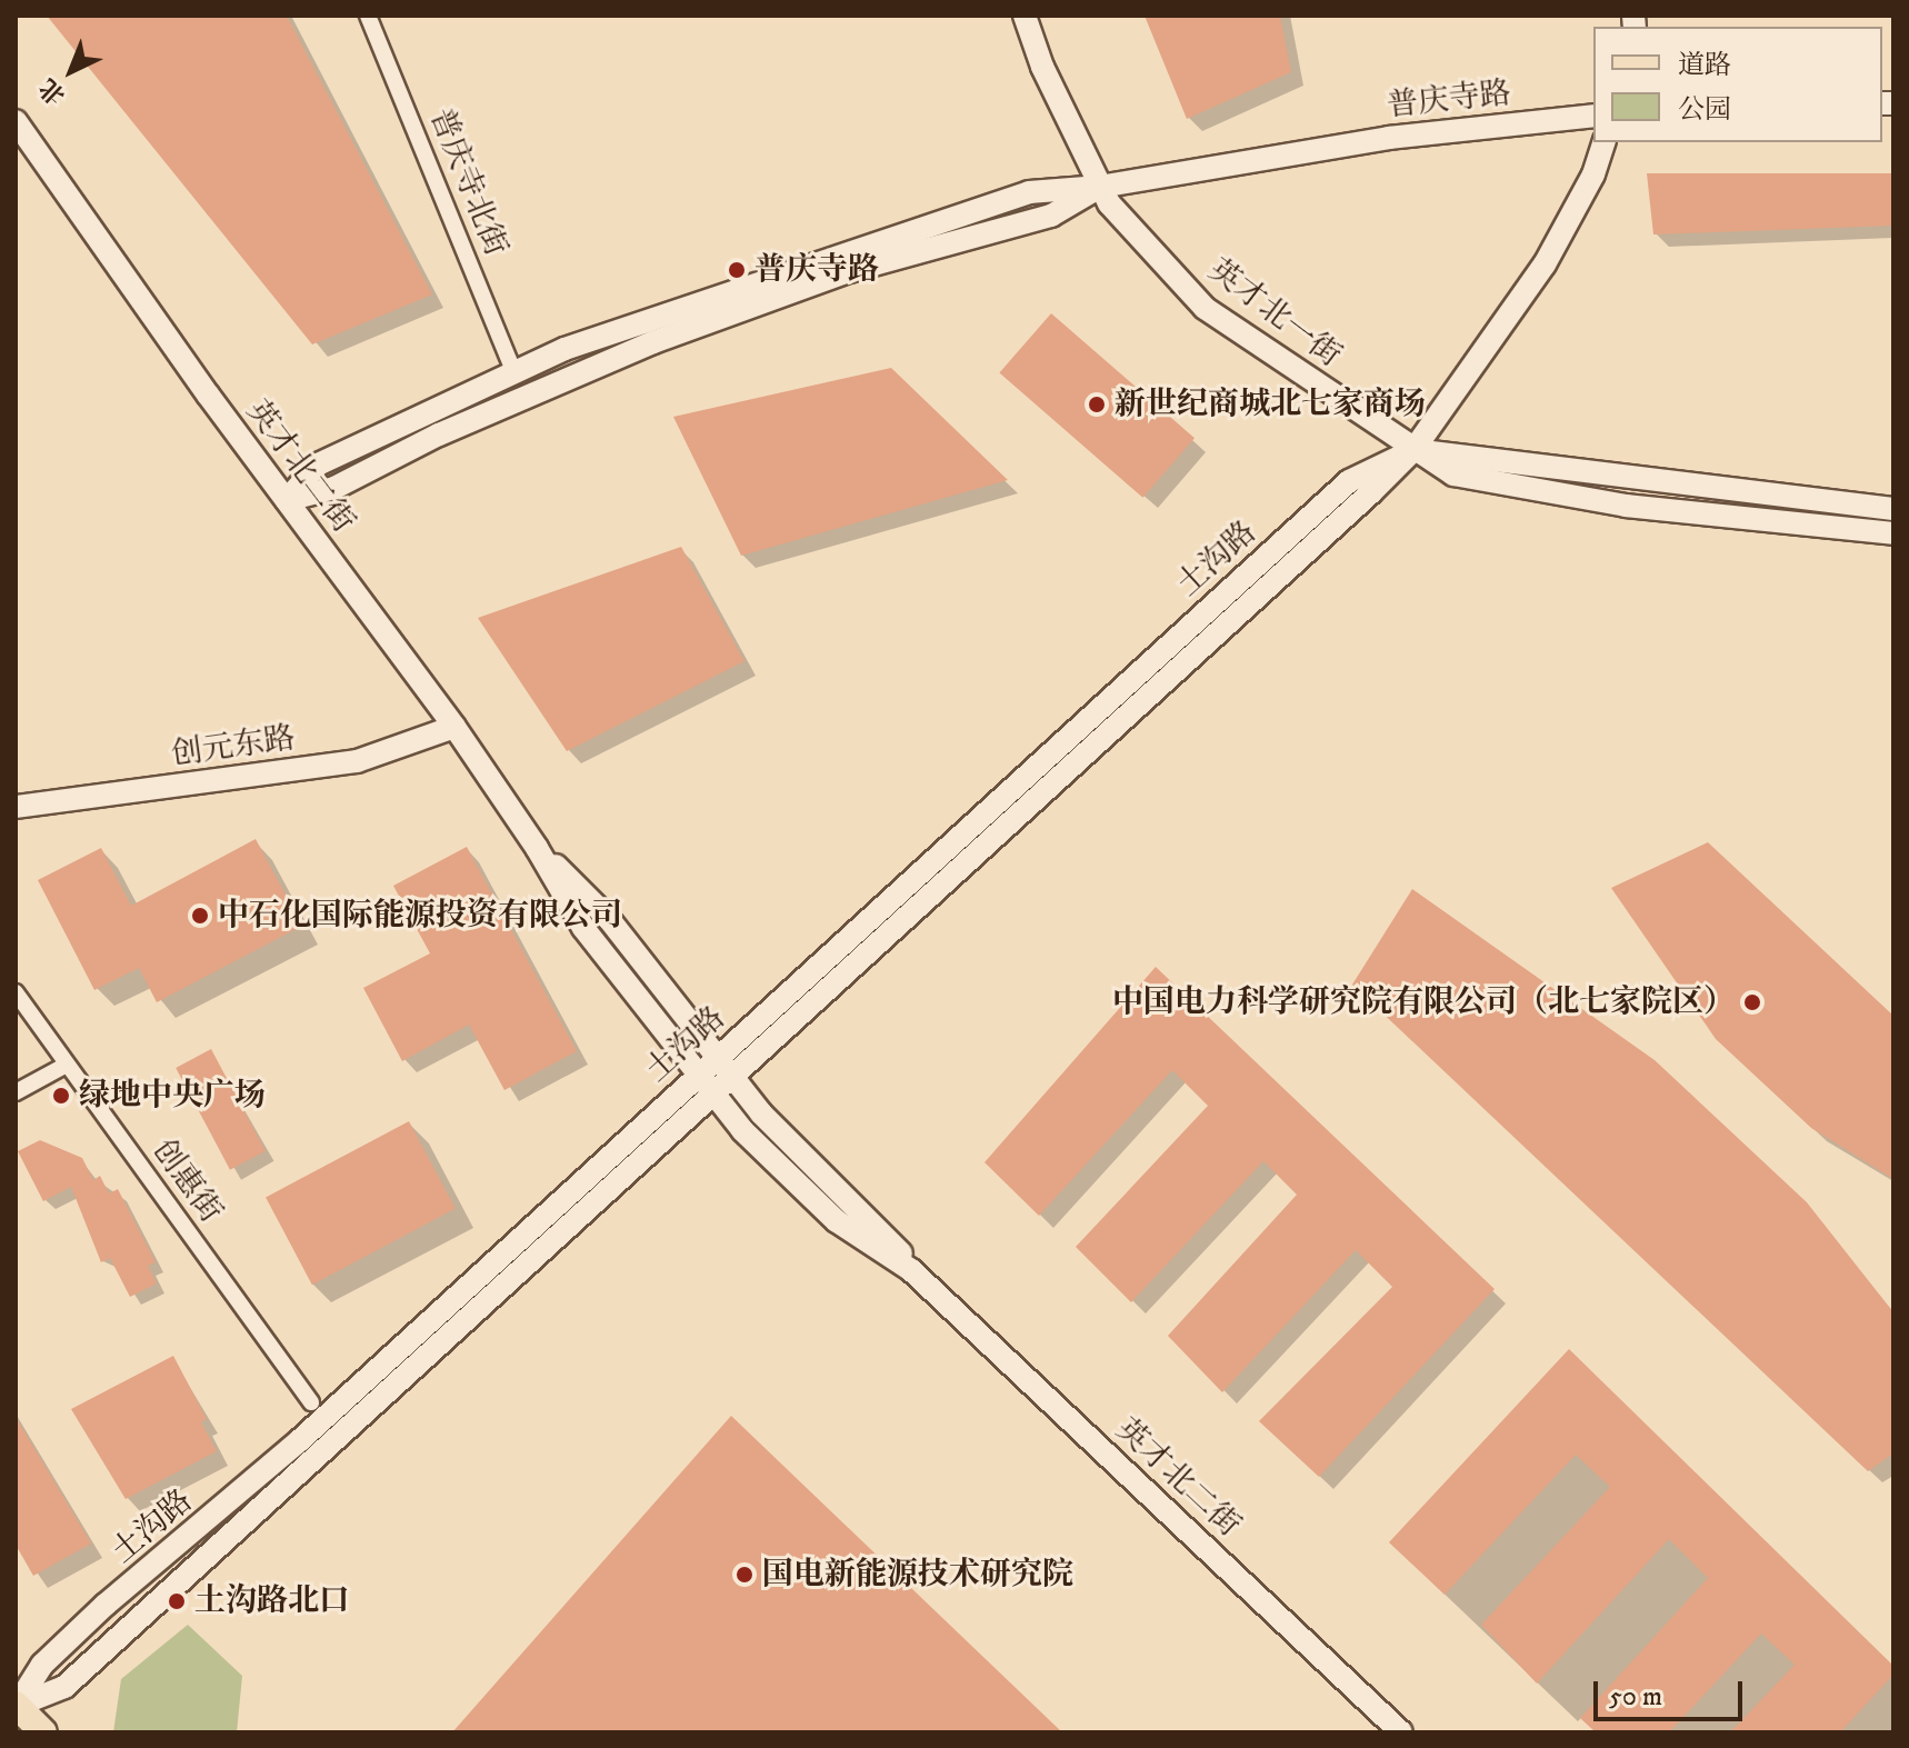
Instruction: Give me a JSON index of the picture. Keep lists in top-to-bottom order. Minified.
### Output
{"streets":{"street":["普庆寺路","普庆寺北街","英才北一街","英才北二街","土沟路","创元东路","创惠街"]},"crossings":[["普庆寺路","普庆寺北街"],["普庆寺路","英才北一街"],["普庆寺路","英才北二街"],["英才北一街","土沟路"],["英才北二街","土沟路"],["英才北二街","创元东路"]],"places":["普庆寺路","新世纪商城北七家商场","中石化国际能源投资有限公司","中国电力科学研究院有限公司（北七家院区）","绿地中央广场","国电新能源技术研究院","土沟路北口"],"legend":["道路","公园"],"scale_bar":"50 m","north":"bottom left"}
